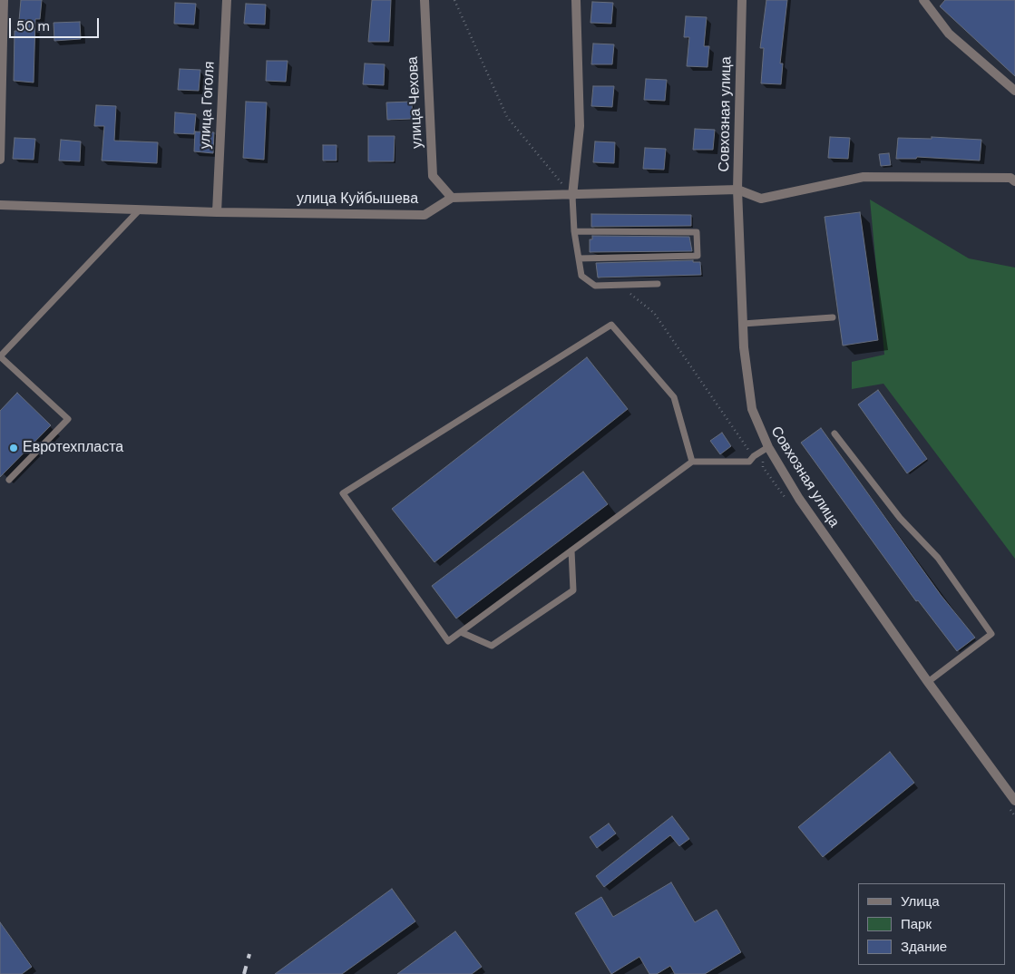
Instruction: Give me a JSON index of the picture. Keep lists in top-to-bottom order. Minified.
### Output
{"streets":{"street":["улица Чехова","улица Гоголя","Совхозная улица","улица Куйбышева"]},"crossings":[["улица Чехова","улица Куйбышева"],["улица Гоголя","улица Куйбышева"]],"places":["Евротехпласта"],"legend":["Улица","Парк","Здание"],"scale_bar":"50 m"}
